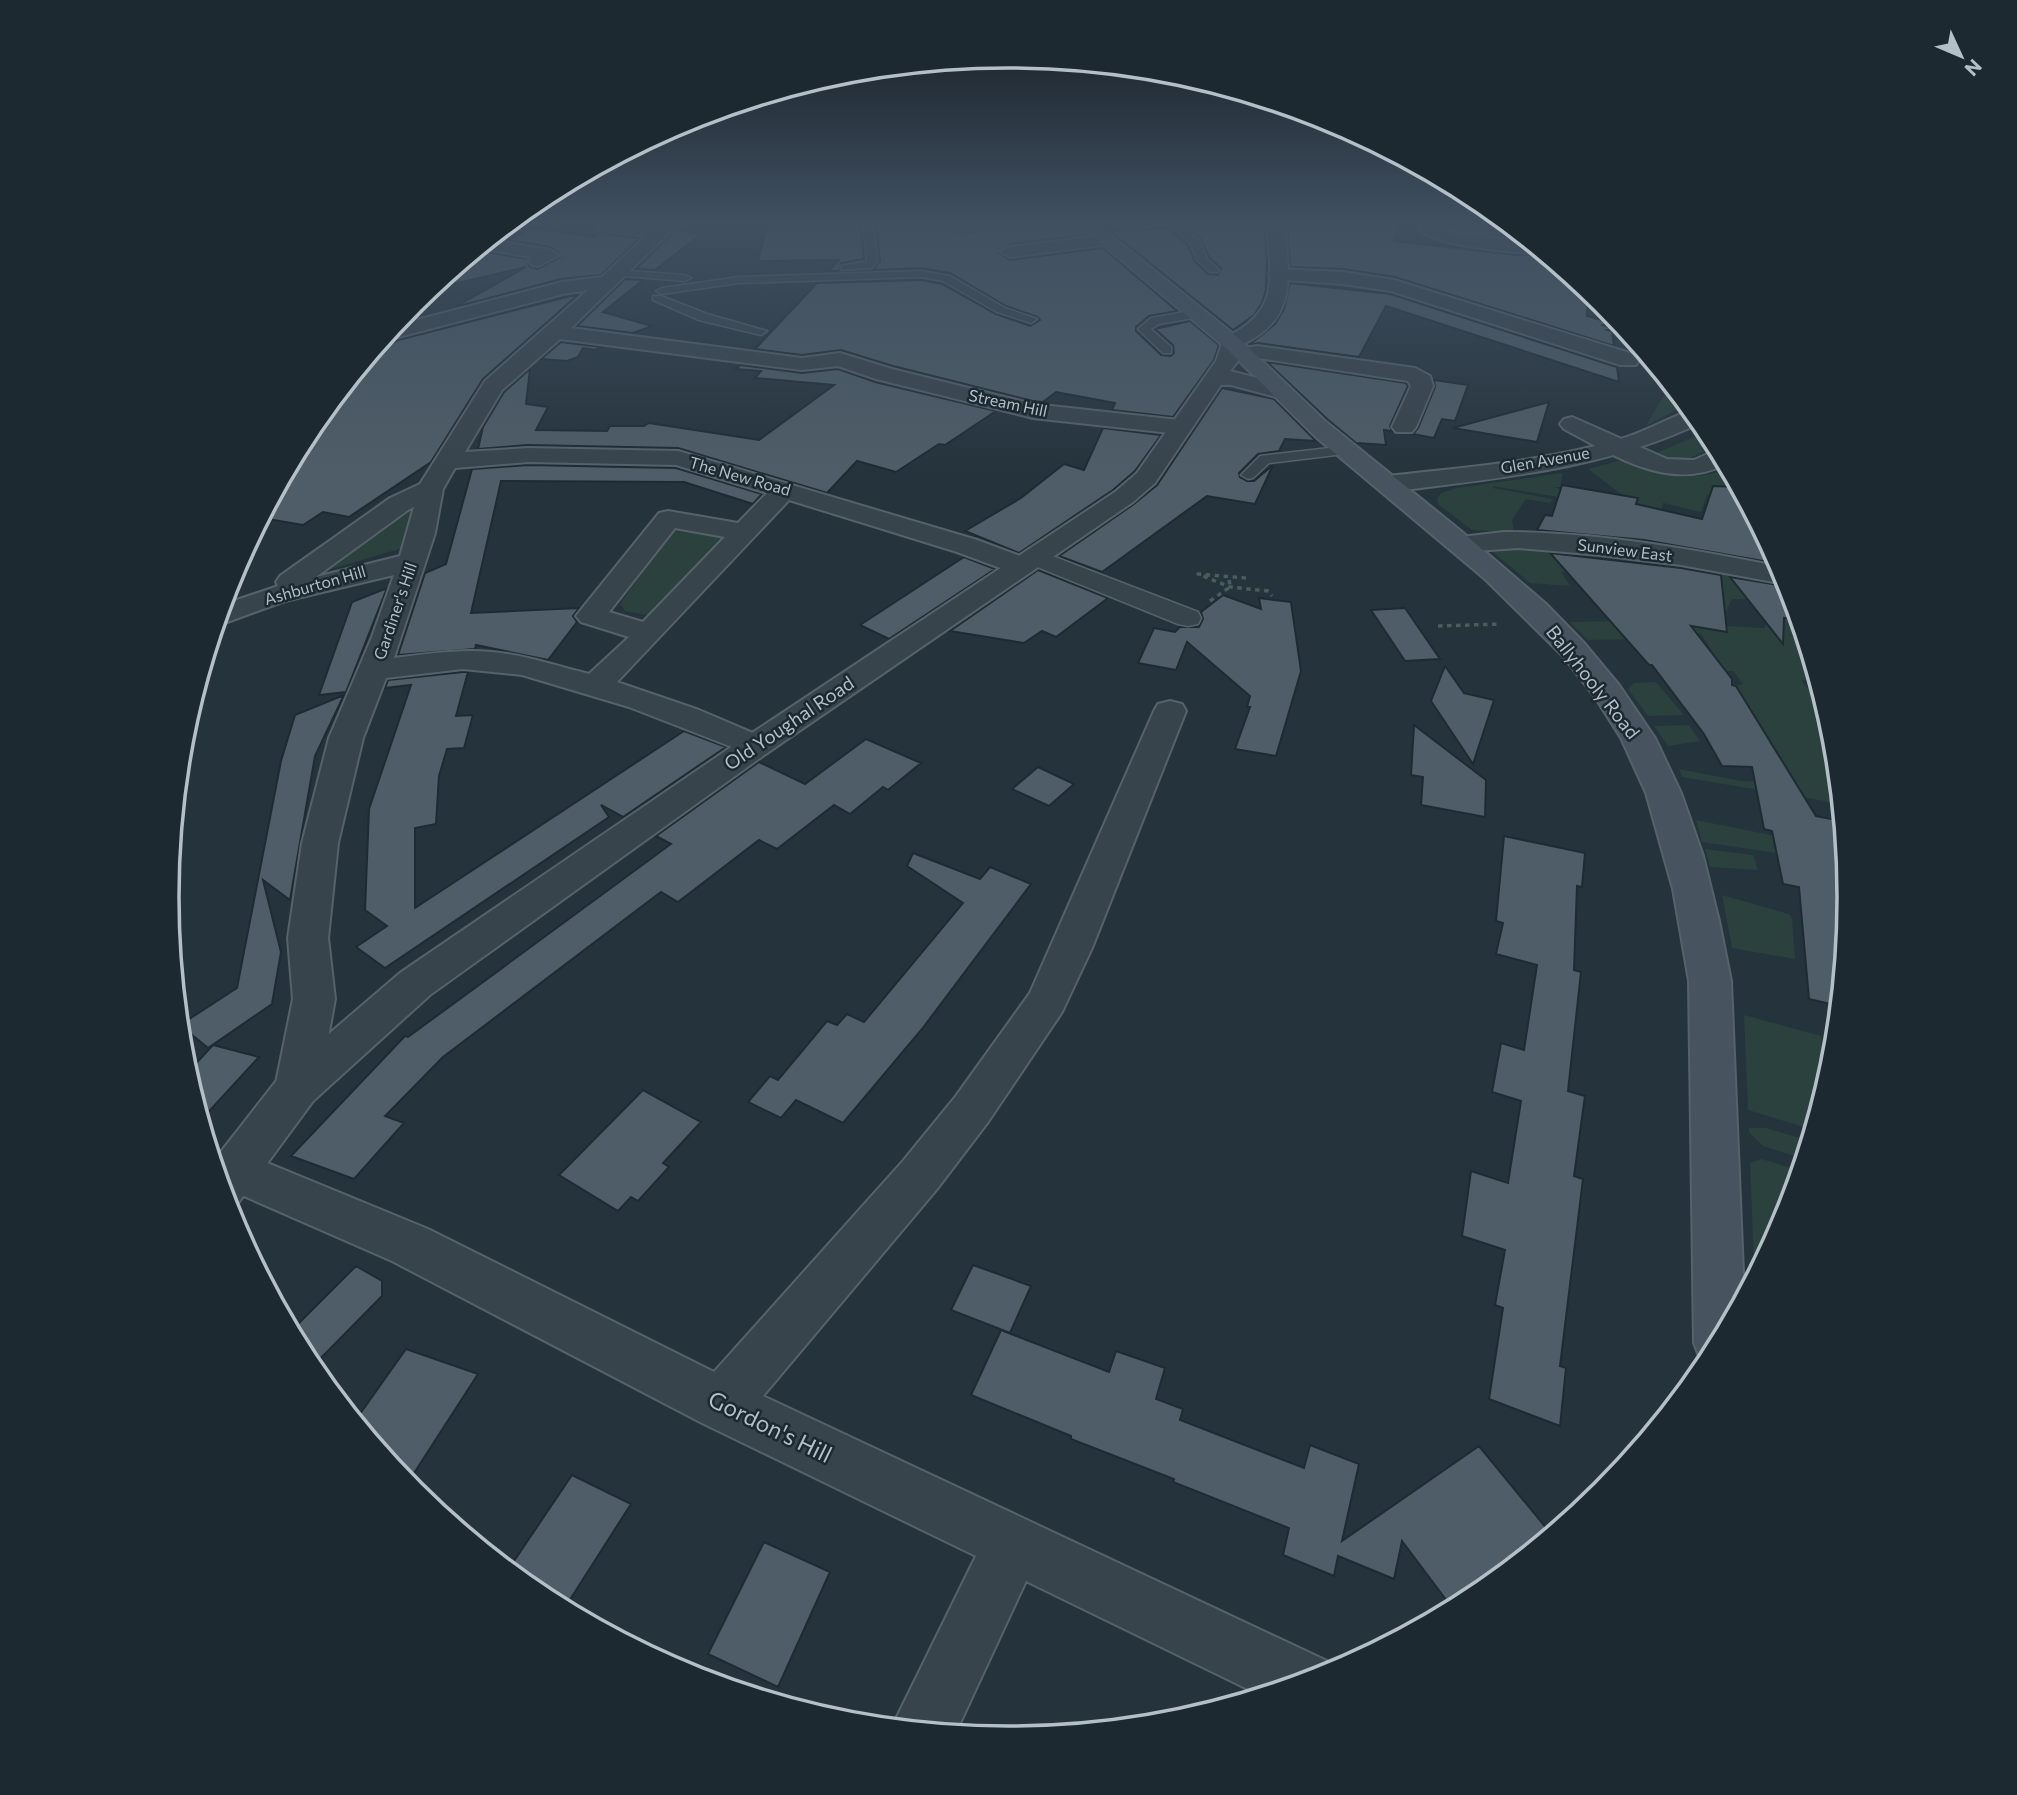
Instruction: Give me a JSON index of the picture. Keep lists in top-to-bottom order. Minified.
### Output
{"streets":{"main road":["Ballyhooly Road"],"street":["Stream Hill","Glen Avenue","The New Road","Sunview East","Ashburton Hill","Gardiner's Hill","Old Youghal Road","Gordon's Hill"]},"crossings":[["Stream Hill","Gardiner's Hill"],["Stream Hill","Old Youghal Road"],["Glen Avenue","Ballyhooly Road"],["The New Road","Gardiner's Hill"],["The New Road","Old Youghal Road"],["Sunview East","Ballyhooly Road"],["Ashburton Hill","Gardiner's Hill"],["Gardiner's Hill","Old Youghal Road"],["Ballyhooly Road","Old Youghal Road"]],"north":"bottom right"}
